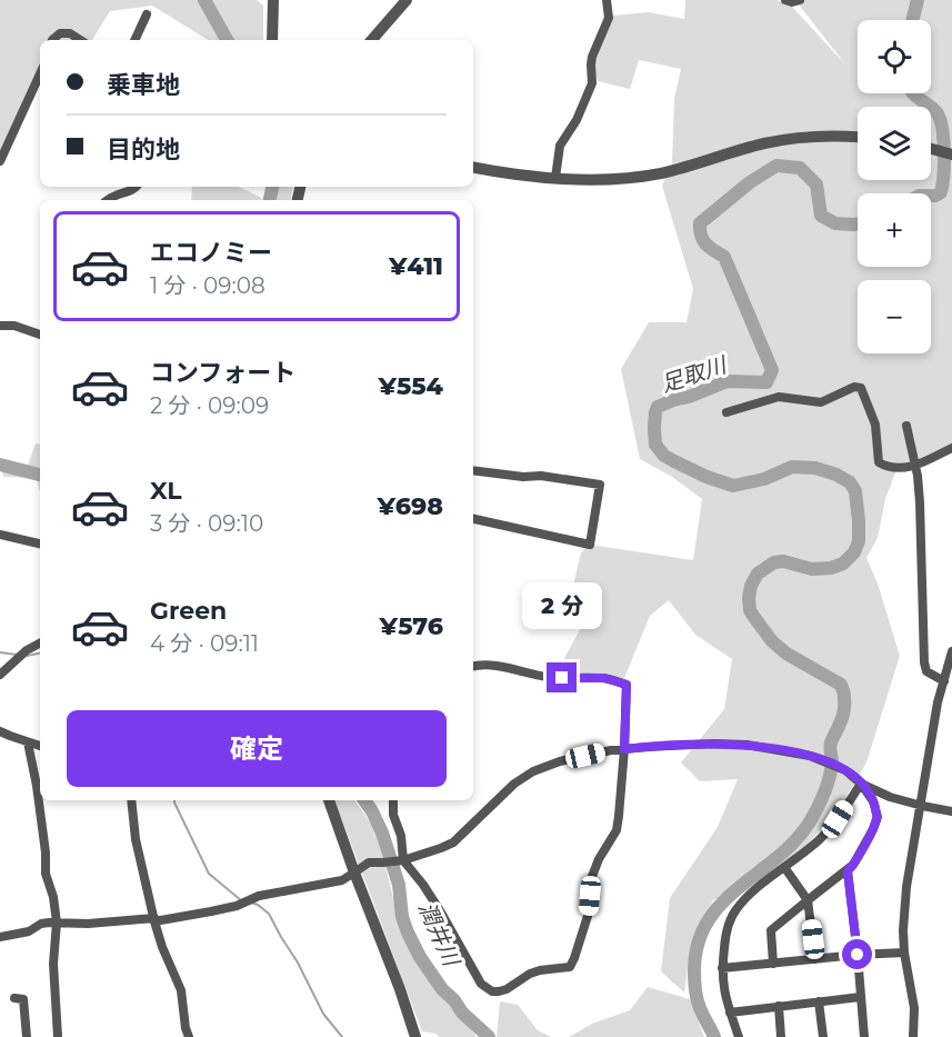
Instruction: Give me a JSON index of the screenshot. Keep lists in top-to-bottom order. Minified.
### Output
{"water":["足取川","潤井川"],"page":{"map_buttons":["+","−"],"banner":["乗車地","目的地"],"list":[{"name":"エコノミー","note":"1 分 · 09:08","value":"¥411"},{"name":"コンフォート","note":"2 分 · 09:09","value":"¥554"},{"name":"XL","note":"3 分 · 09:10","value":"¥698"},{"name":"Green","note":"4 分 · 09:11","value":"¥576"}],"bubble":"2 分","buttons":"確定"}}
